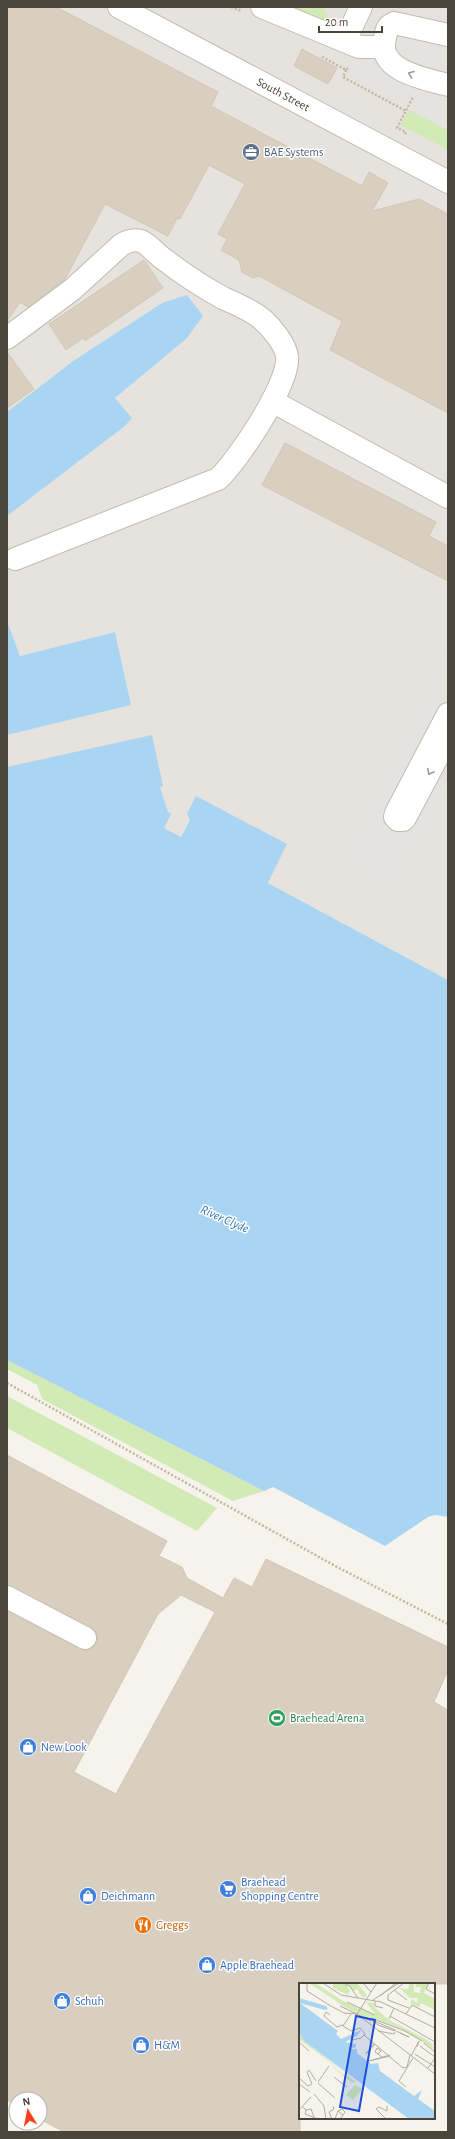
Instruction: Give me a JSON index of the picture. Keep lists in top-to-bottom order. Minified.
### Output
{"streets":{"street":["South Street"]},"water":["River Clyde"],"places":{"office":["BAE Systems"],"sports":["Braehead Arena"],"shop":["New Look","Deichmann","Apple Braehead","Schuh","H&M"],"supermarket":["Braehead Shopping Centre"],"restaurant":["Greggs"]},"scale_bar":"20 m","north":"top"}
